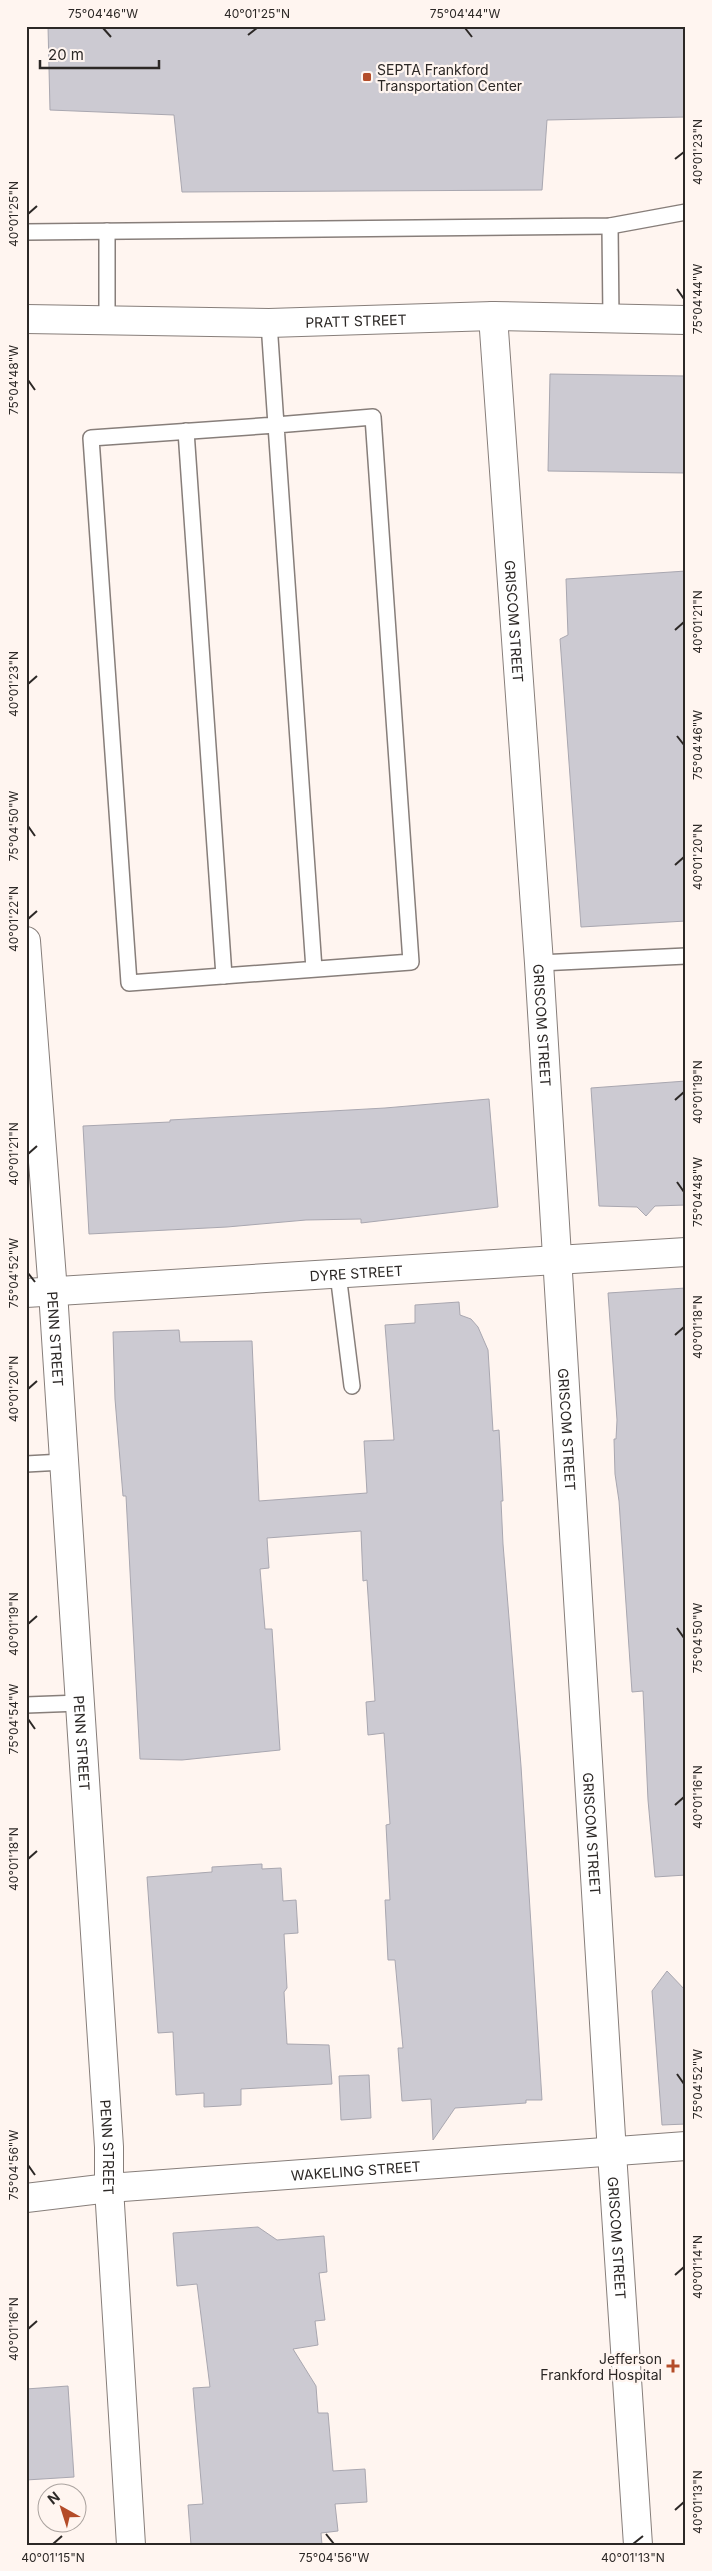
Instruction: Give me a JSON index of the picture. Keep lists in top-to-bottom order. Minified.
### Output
{"streets":{"street":["PRATT STREET","GRISCOM STREET","DYRE STREET","PENN STREET","WAKELING STREET"]},"crossings":[["PRATT STREET","GRISCOM STREET"],["GRISCOM STREET","DYRE STREET"],["GRISCOM STREET","WAKELING STREET"],["DYRE STREET","PENN STREET"],["PENN STREET","WAKELING STREET"]],"places":{"transit":["SEPTA Frankford Transportation Center"],"health":["Jefferson Frankford Hospital"]},"scale_bar":"20 m","north":"top left","coordinates":["75°04'46\"W","40°01'25\"N","75°04'44\"W","40°01'23\"N","75°04'48\"W","40°01'21\"N","75°04'50\"W","40°01'20\"N","40°01'22\"N","40°01'19\"N","75°04'52\"W","40°01'18\"N","75°04'54\"W","40°01'16\"N","75°04'56\"W","40°01'14\"N","40°01'13\"N","40°01'15\"N"]}
